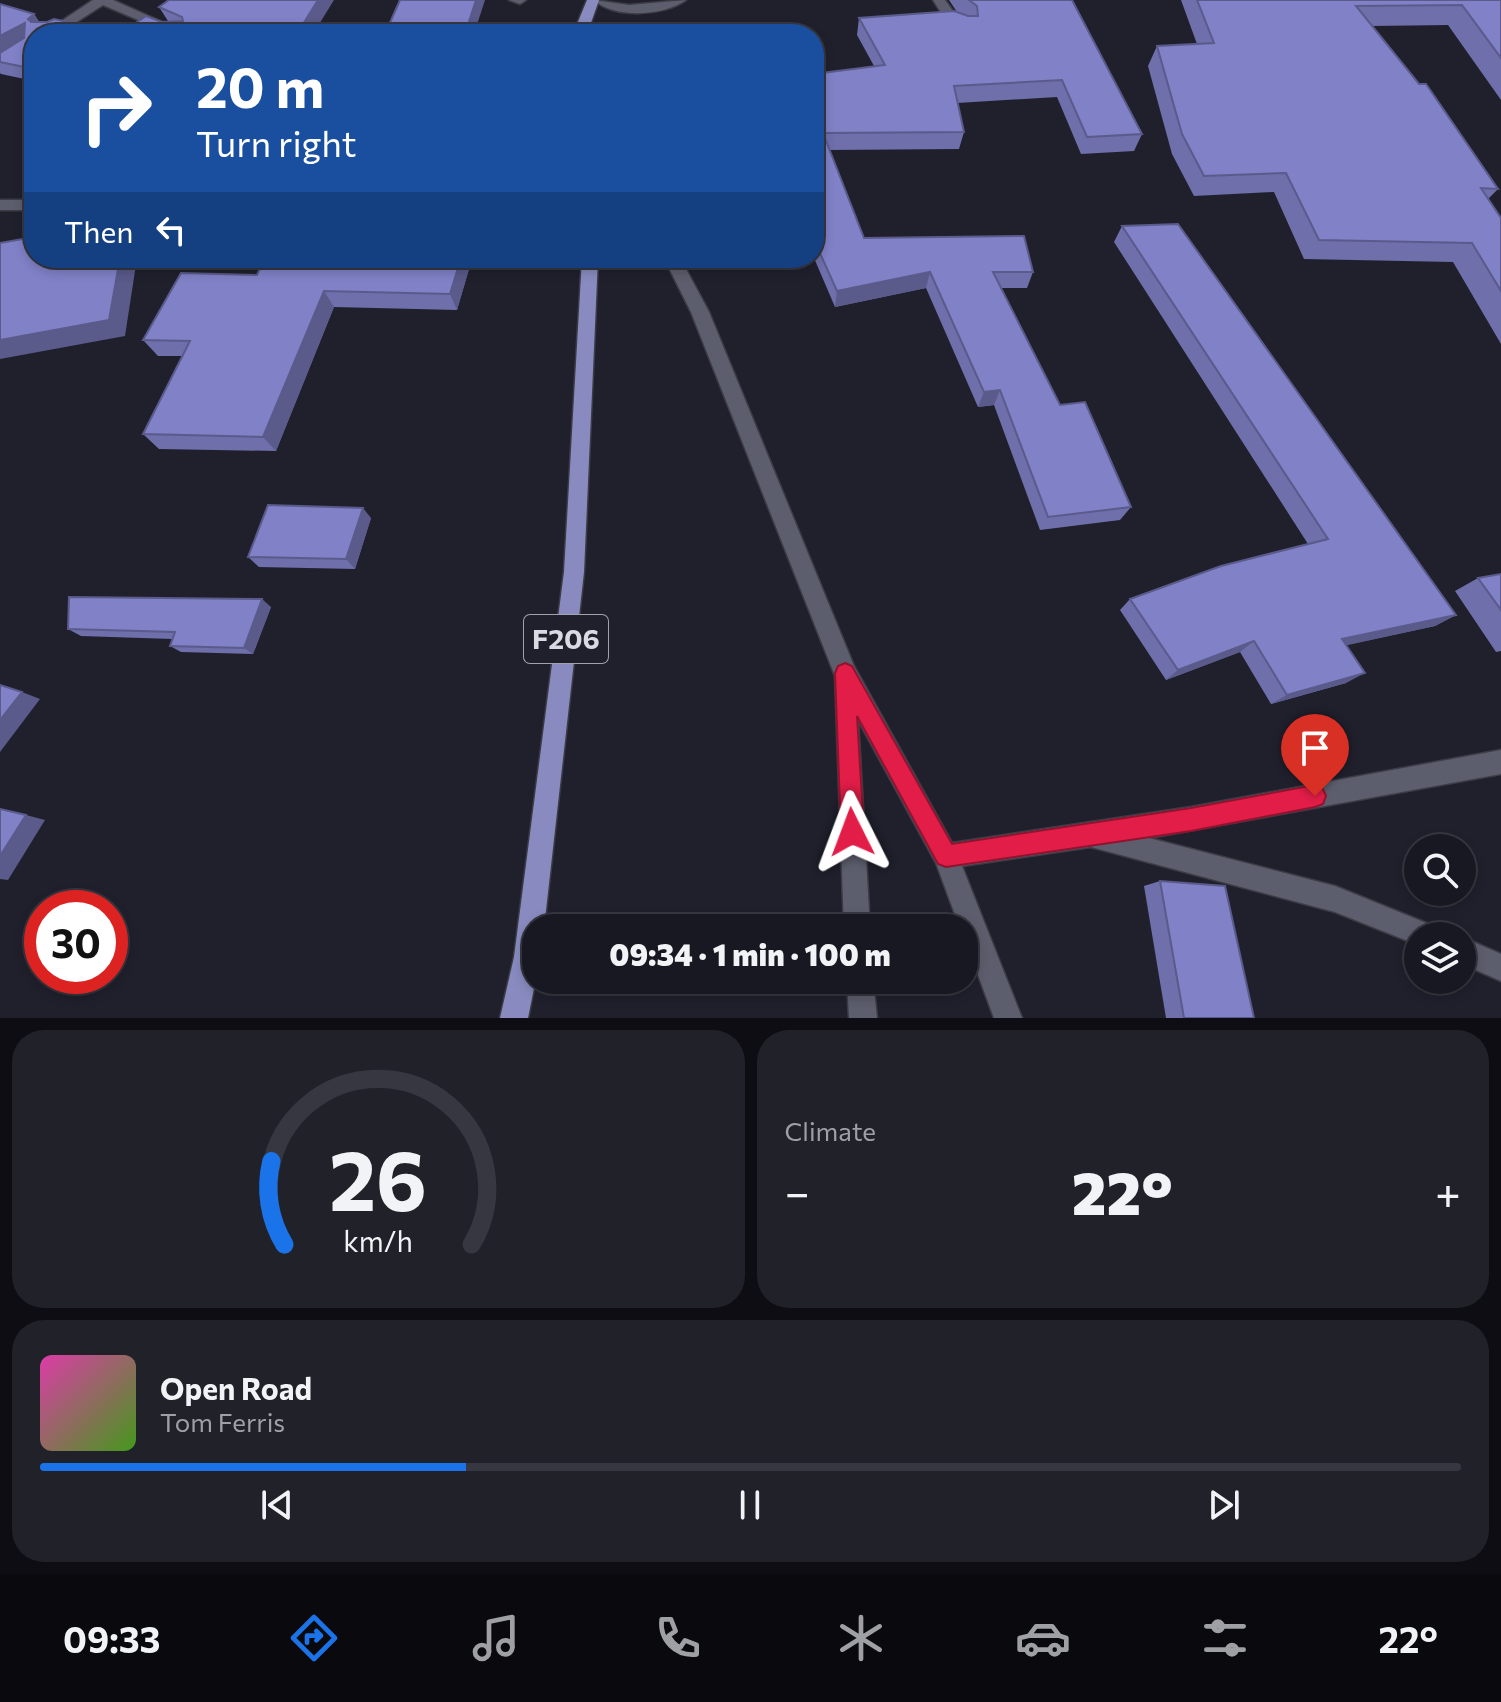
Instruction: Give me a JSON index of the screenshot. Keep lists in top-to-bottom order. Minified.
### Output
{"streets":{"main road":["F206"]},"page":{"turn":["20 m","Turn right"],"then":"Then","limit":"30","trip":"09:34 · 1 min · 100 m","tile":"Climate","heat":["−","22°","+"],"song":["Open Road","Tom Ferris"],"tabs":["09:33","22°"],"gauge":["26","km/h"]}}
